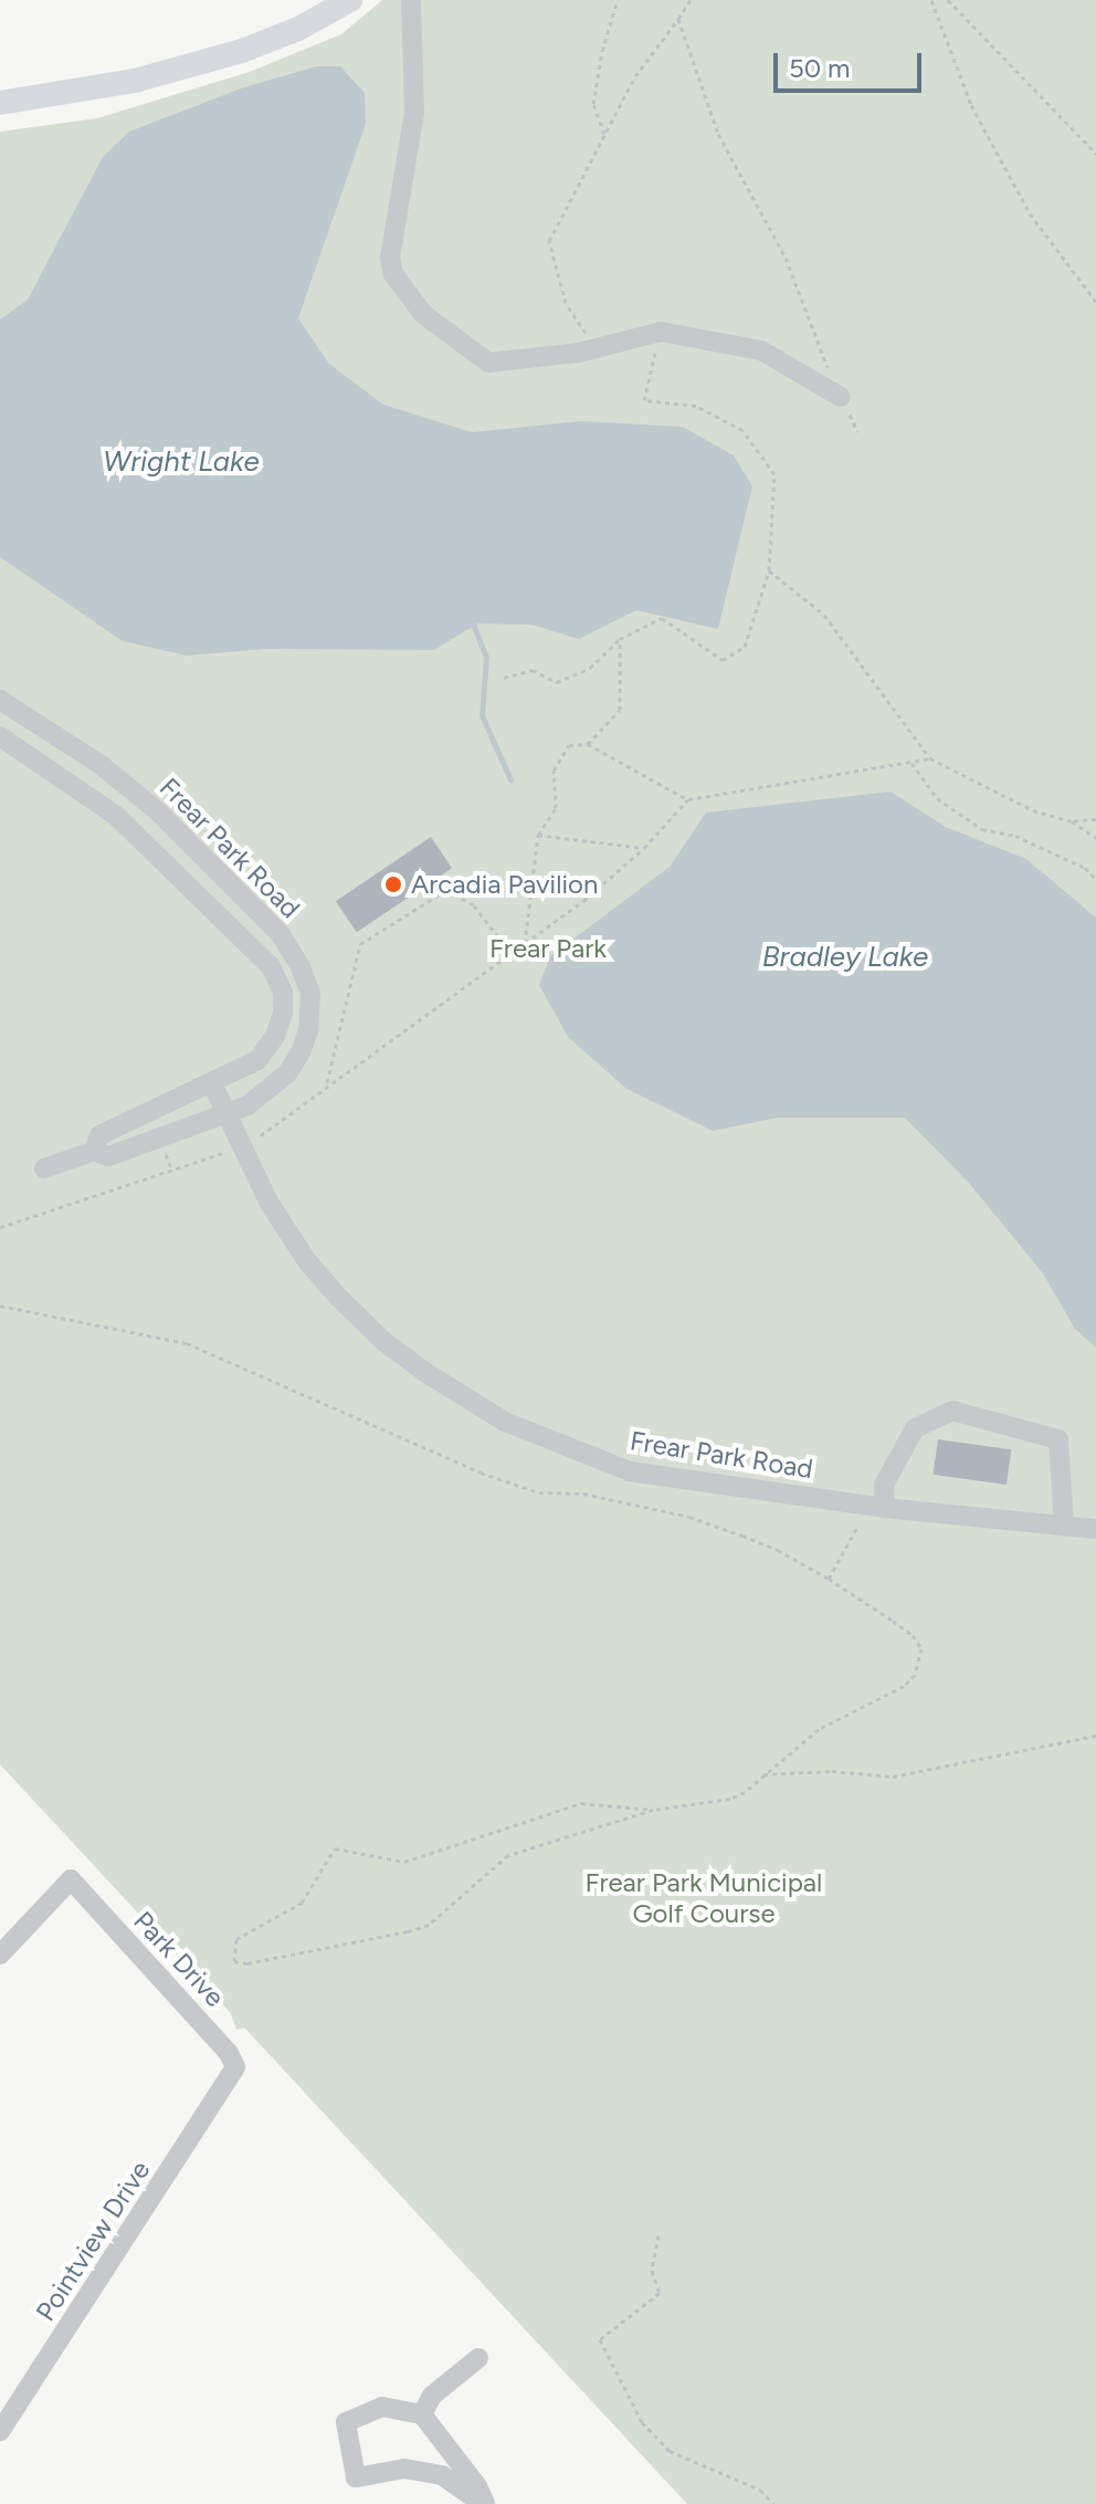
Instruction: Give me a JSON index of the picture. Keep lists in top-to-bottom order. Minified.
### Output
{"streets":{"street":["Frear Park Road","Park Drive","Pointview Drive"]},"crossings":[["Park Drive","Pointview Drive"]],"water":["Wright Lake","Bradley Lake"],"parks":["Frear Park","Frear Park Municipal Golf Course"],"places":["Arcadia Pavilion"],"scale_bar":"50 m"}
